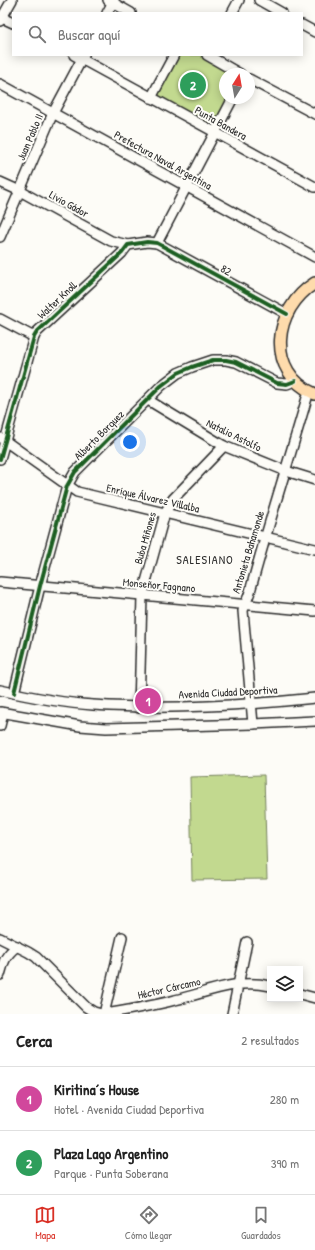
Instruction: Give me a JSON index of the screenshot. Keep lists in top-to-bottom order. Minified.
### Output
{"streets":{"street":["Punta Bandera","Juan Pablo II","Prefectura Naval Argentina","Livio Gádor","82","Walter Knoll","Alberto Borquez","Natalio Astolfo","Enrique Álvarez Villalba","Buba Miñones","Antonieta Bahamonde","Monseñor Fagnano","Avenida Ciudad Deportiva","Héctor Cárcamo"]},"crossings":[["Punta Bandera","Juan Pablo II"],["Juan Pablo II","Prefectura Naval Argentina"],["Juan Pablo II","Livio Gádor"],["Livio Gádor","Walter Knoll"],["Walter Knoll","Enrique Álvarez Villalba"],["Alberto Borquez","Natalio Astolfo"],["Alberto Borquez","Enrique Álvarez Villalba"],["Alberto Borquez","Monseñor Fagnano"],["Alberto Borquez","Avenida Ciudad Deportiva"],["Natalio Astolfo","Buba Miñones"],["Natalio Astolfo","Antonieta Bahamonde"],["Enrique Álvarez Villalba","Buba Miñones"],["Enrique Álvarez Villalba","Antonieta Bahamonde"],["Buba Miñones","Monseñor Fagnano"],["Buba Miñones","Avenida Ciudad Deportiva"],["Antonieta Bahamonde","Monseñor Fagnano"],["Antonieta Bahamonde","Avenida Ciudad Deportiva"]],"districts":["SALESIANO"],"north":"top","page":{"search":"Buscar aquí","pins":["2","1"],"heading":["Cerca","2 resultados"],"list":[{"mark":"1","name":"Kiritina´s House","note":"Hotel · Avenida Ciudad Deportiva","value":"280 m"},{"mark":"2","name":"Plaza Lago Argentino","note":"Parque · Punta Soberana","value":"390 m"}],"nav":["Mapa","Cómo llegar","Guardados"]}}
